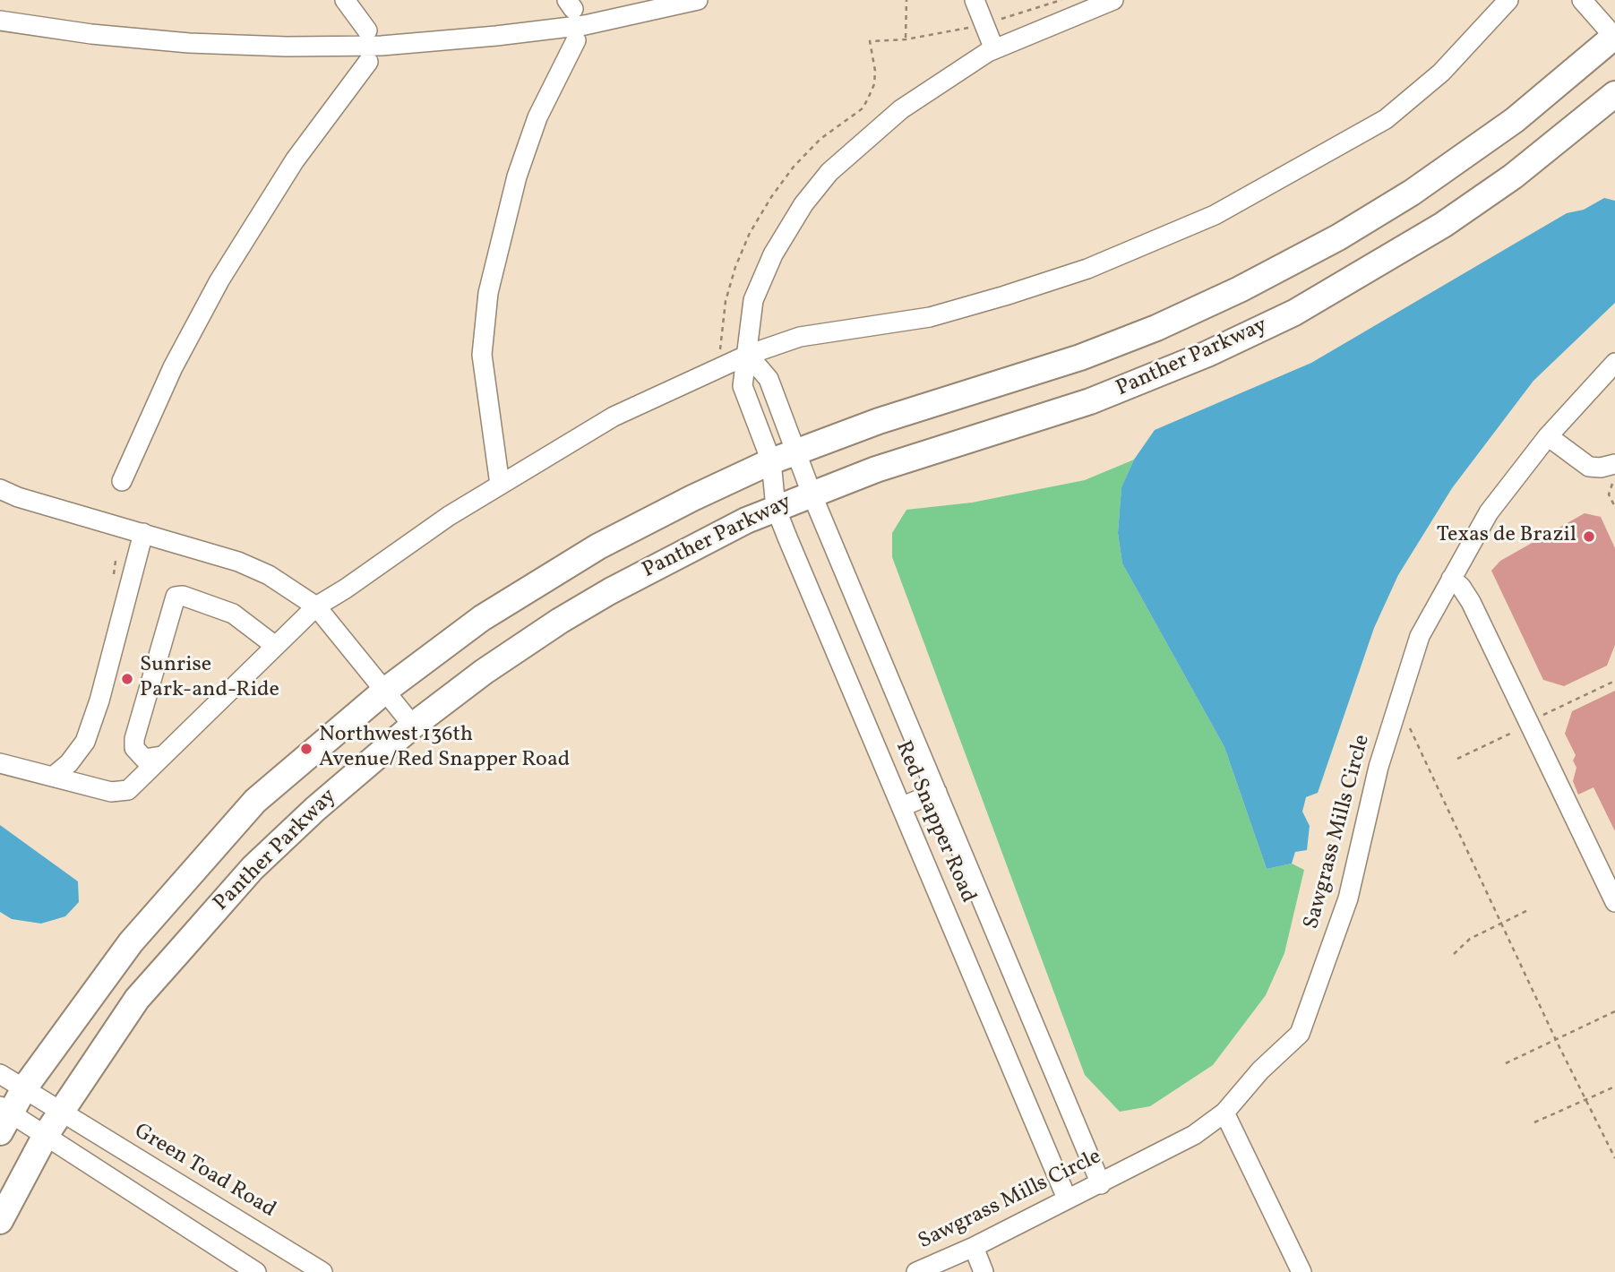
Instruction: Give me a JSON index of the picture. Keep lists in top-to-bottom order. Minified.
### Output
{"streets":{"main road":["Panther Parkway"],"street":["Red Snapper Road","Sawgrass Mills Circle","Green Toad Road"]},"crossings":[["Panther Parkway","Red Snapper Road"],["Panther Parkway","Green Toad Road"],["Red Snapper Road","Sawgrass Mills Circle"]],"places":["Texas de Brazil","Sunrise Park-and-Ride","Northwest 136th Avenue/Red Snapper Road"]}
